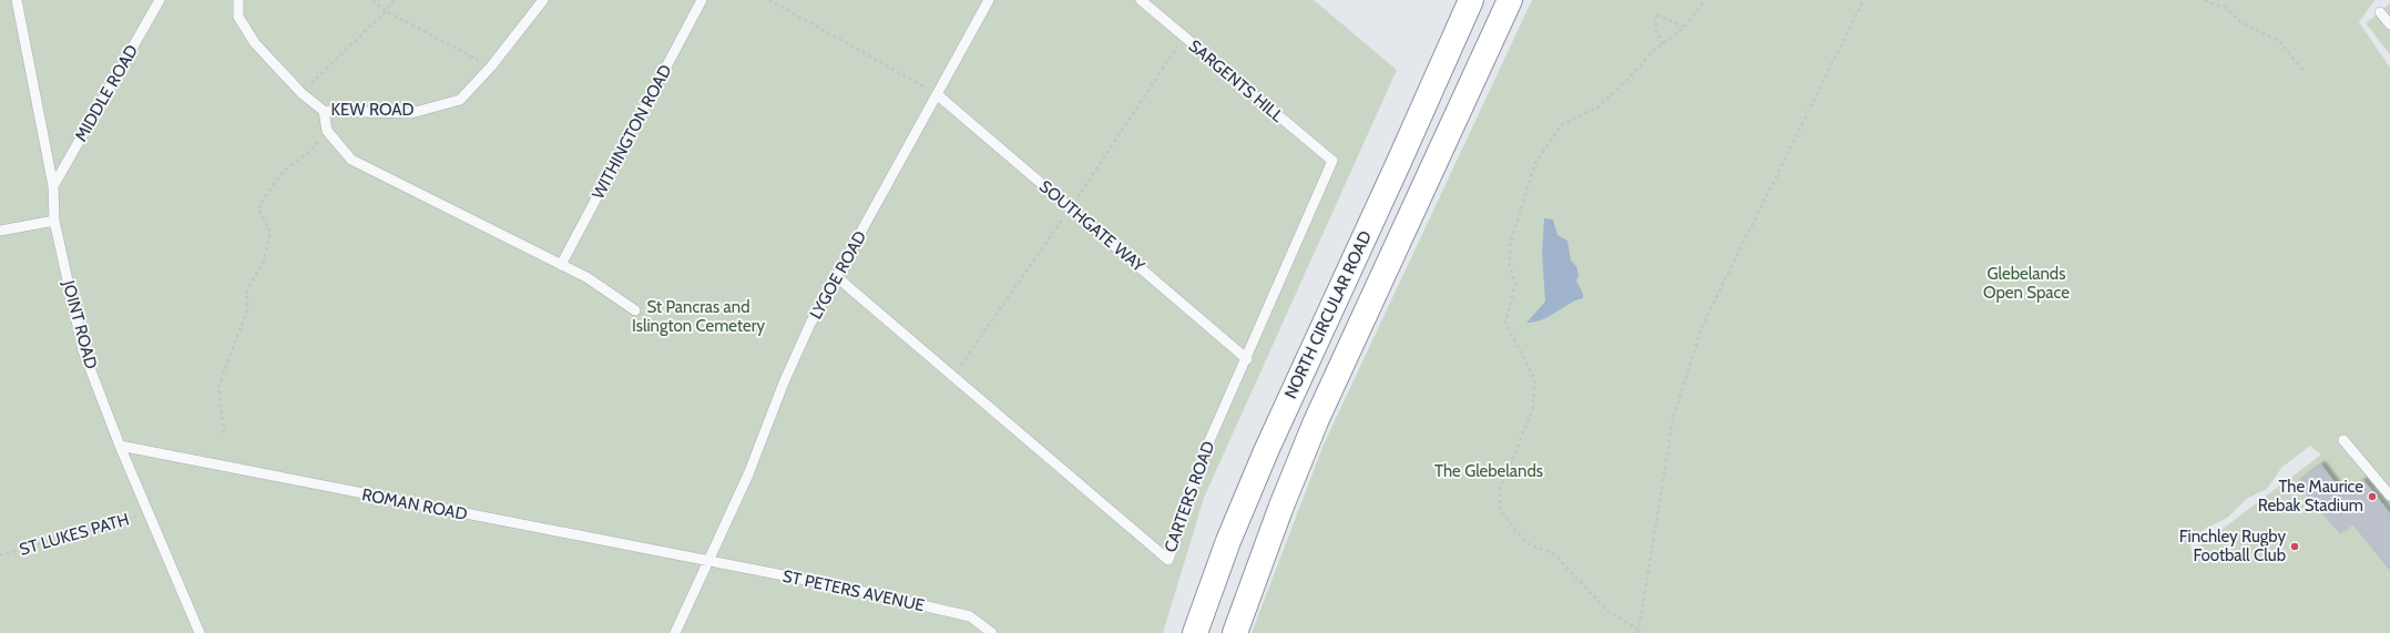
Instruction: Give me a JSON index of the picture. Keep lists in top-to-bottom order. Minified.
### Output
{"streets":{"highway":["NORTH CIRCULAR ROAD"],"lane":["SARGENTS HILL","MIDDLE ROAD","KEW ROAD","WITHINGTON ROAD","SOUTHGATE WAY","LYGOE ROAD","JOINT ROAD","CARTERS ROAD","ROMAN ROAD","ST PETERS AVENUE"],"path":["ST LUKES PATH"]},"crossings":[["SARGENTS HILL","CARTERS ROAD"],["MIDDLE ROAD","JOINT ROAD"],["SOUTHGATE WAY","LYGOE ROAD"],["SOUTHGATE WAY","CARTERS ROAD"],["LYGOE ROAD","CARTERS ROAD"],["LYGOE ROAD","ROMAN ROAD"],["LYGOE ROAD","ST PETERS AVENUE"],["JOINT ROAD","ROMAN ROAD"],["JOINT ROAD","ST LUKES PATH"],["ROMAN ROAD","ST PETERS AVENUE"]],"parks":["Glebelands Open Space","St Pancras and Islington Cemetery","The Glebelands"],"places":["The Maurice Rebak Stadium","Finchley Rugby Football Club"]}
